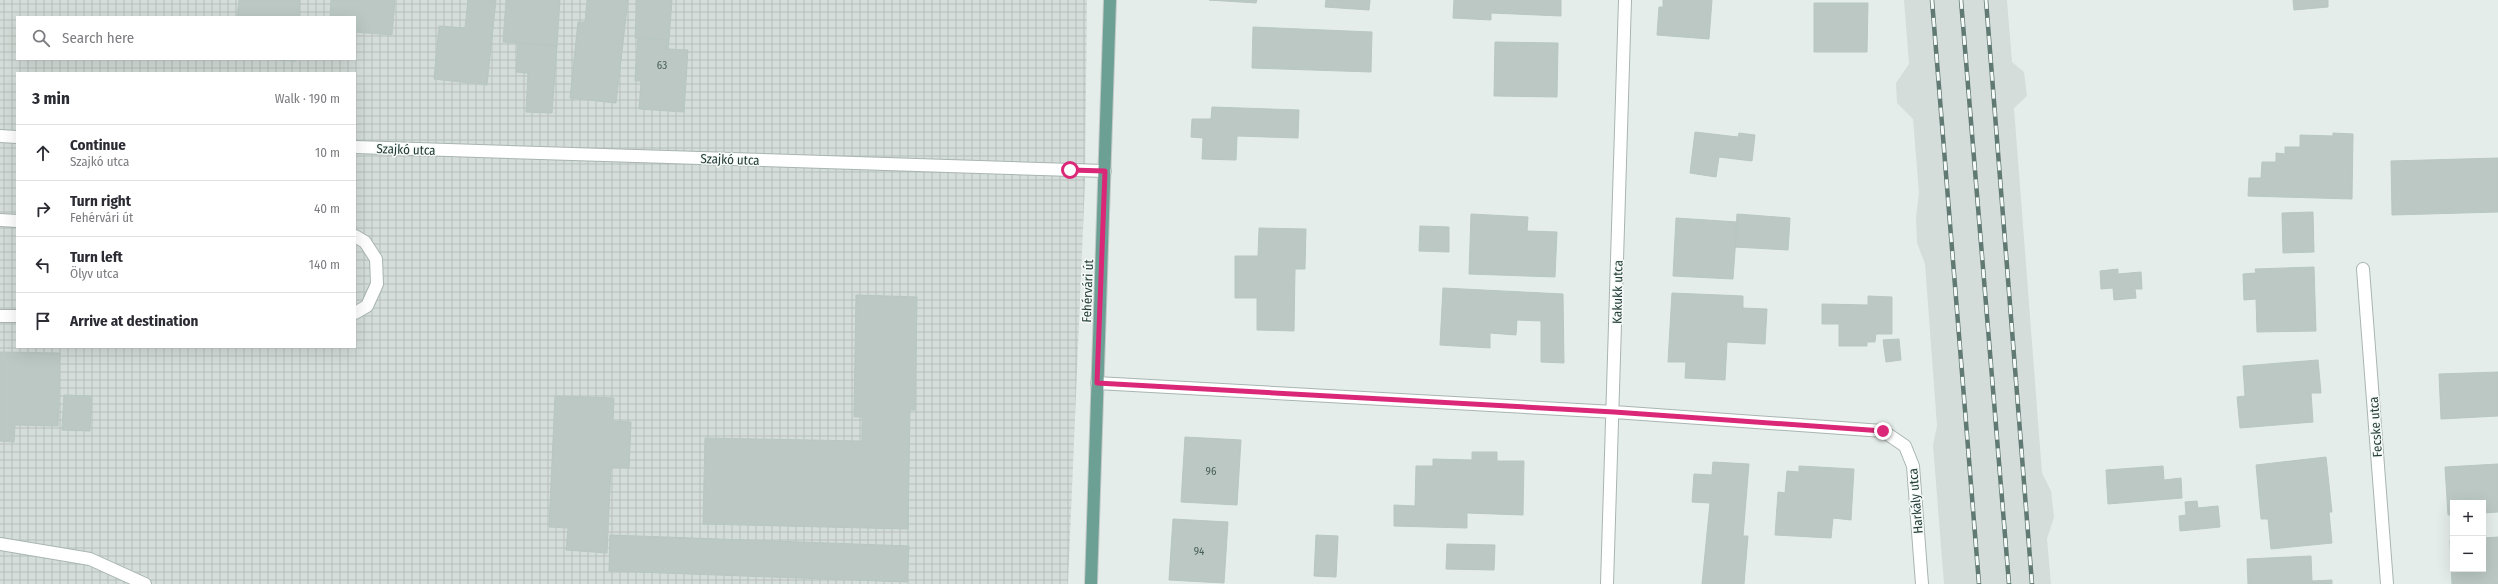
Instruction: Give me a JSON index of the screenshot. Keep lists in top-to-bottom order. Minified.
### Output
{"streets":{"main road":["Fehérvári út"],"street":["Szajkó utca","Kakukk utca","Fecske utca","Harkály utca"]},"crossings":[["Szajkó utca","Fehérvári út"],["Kakukk utca","Harkály utca"]],"house_numbers":["63","96","94"],"page":{"search":"Search here","heading":["3 min","Walk · 190 m"],"list":[["Continue","Szajkó utca","10 m"],["Turn right","Fehérvári út","40 m"],["Turn left","Ölyv utca","140 m"],"Arrive at destination"],"map_buttons":["+","−"]}}
